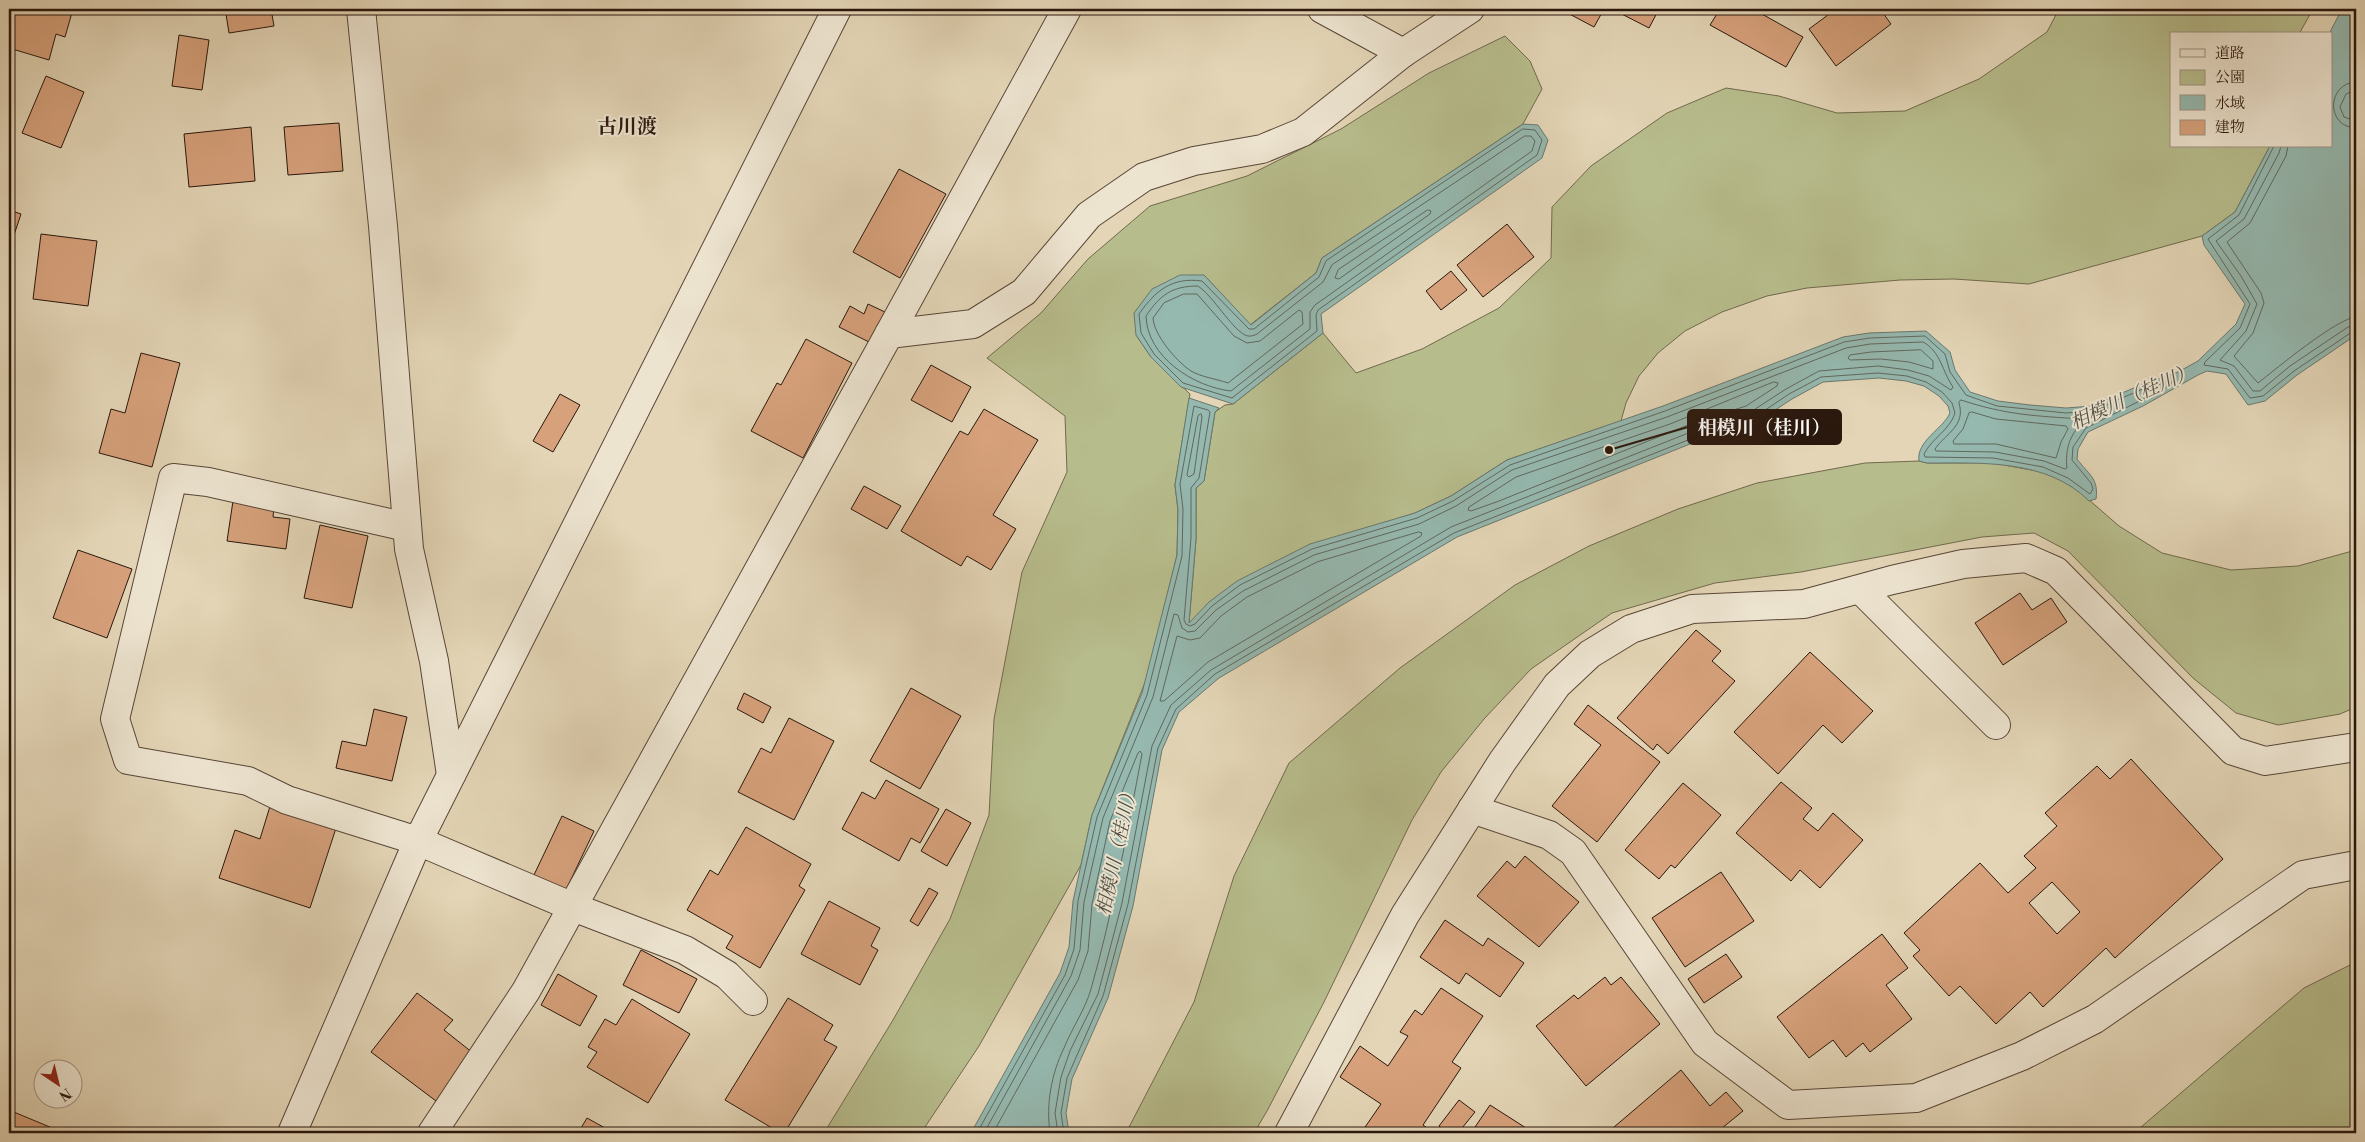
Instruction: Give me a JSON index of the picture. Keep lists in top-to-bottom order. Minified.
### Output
{"districts":["古川渡"],"water":["相模川（桂川）"],"places":["相模川（桂川）"],"legend":["道路","公園","水域","建物"],"north":"bottom right"}
